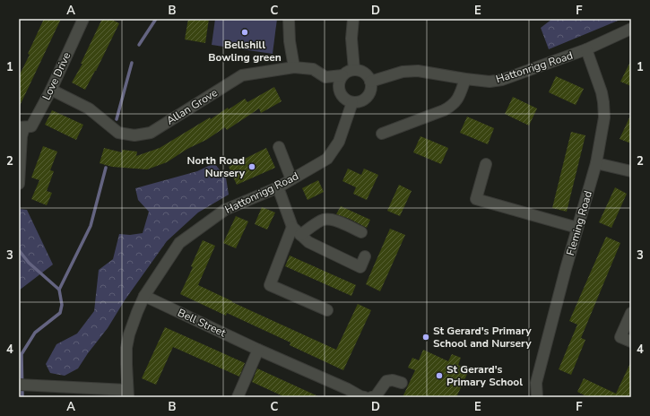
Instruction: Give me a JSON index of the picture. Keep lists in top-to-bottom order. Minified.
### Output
{"streets":{"street":["Hattonrigg Road","Love Drive","Allan Grove","Fleming Road","Bell Street"]},"crossings":[["Hattonrigg Road","Allan Grove"],["Hattonrigg Road","Fleming Road"],["Hattonrigg Road","Bell Street"],["Love Drive","Allan Grove"]],"places":["Bellshill Bowling green","North Road Nursery","St Gerard's Primary School and Nursery","St Gerard's Primary School"],"grid":{"columns":["A","B","C","D","E","F"],"rows":["1","2","3","4"]}}
